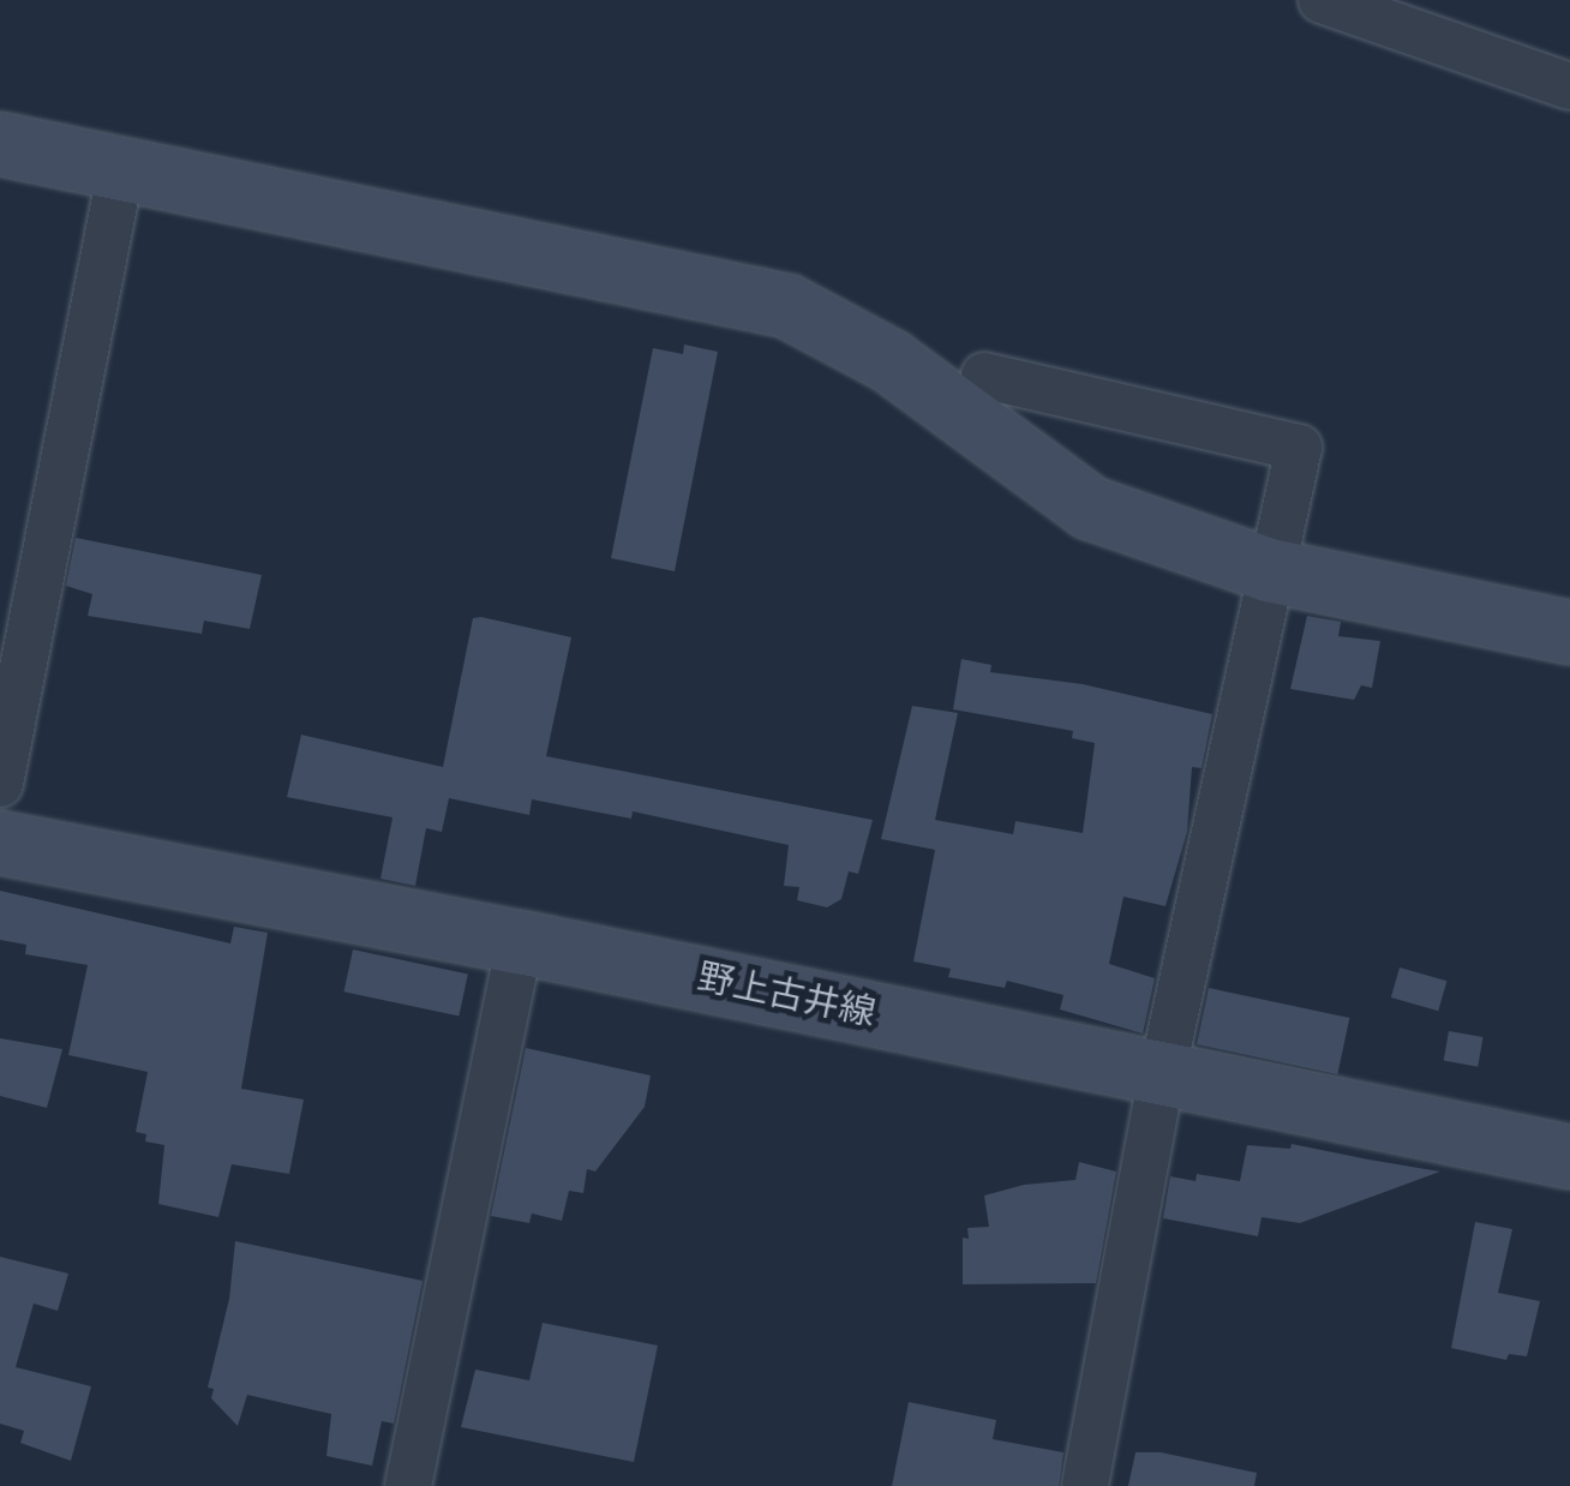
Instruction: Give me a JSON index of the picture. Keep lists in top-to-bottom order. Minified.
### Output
{"streets":{"street":["野上古井線"]}}
